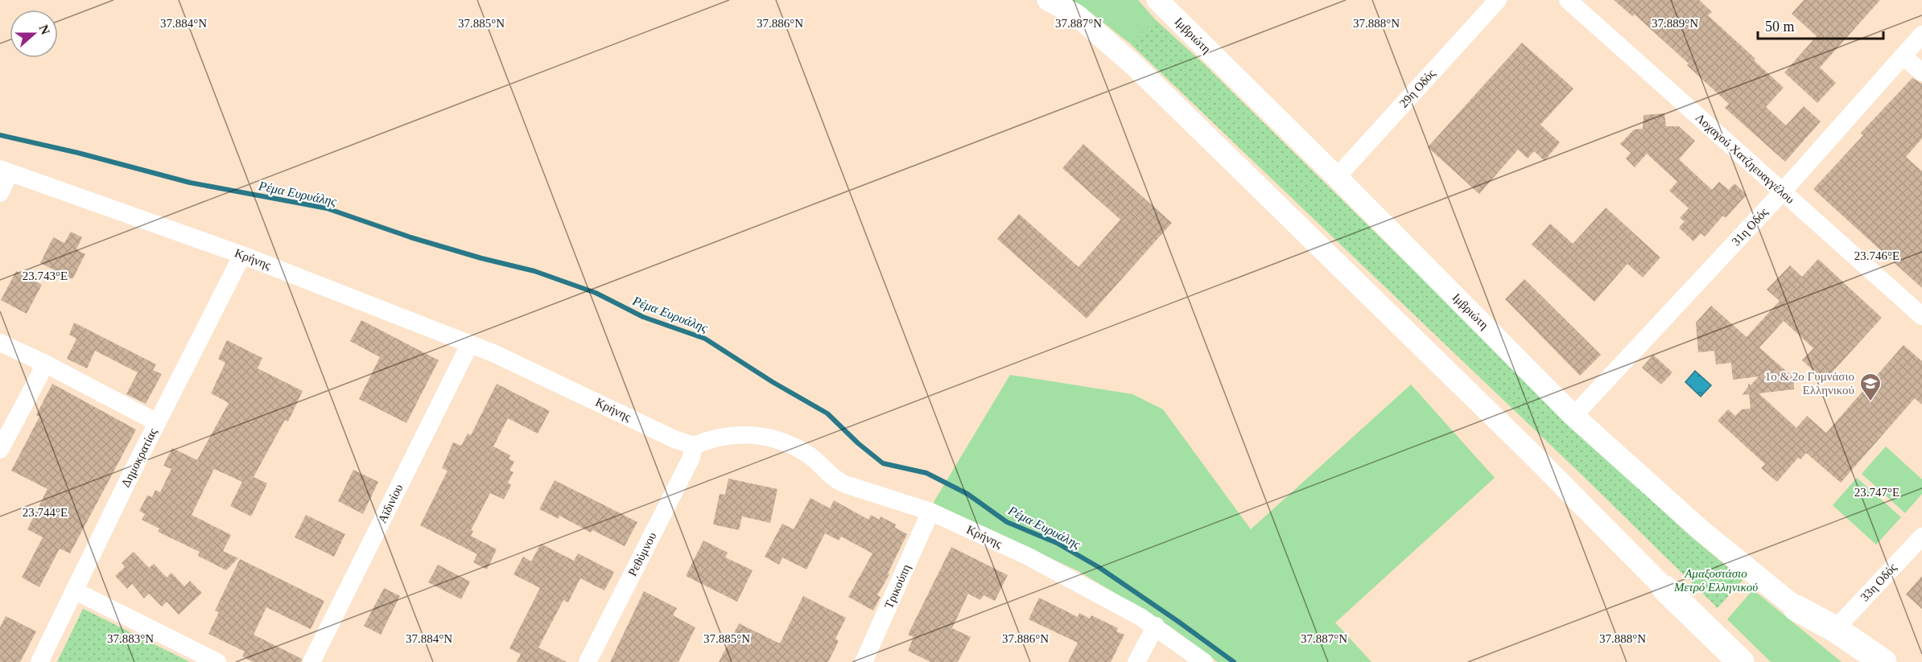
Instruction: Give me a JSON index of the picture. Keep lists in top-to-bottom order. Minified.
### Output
{"streets":{"street":["Ιμβριώτη","29η Οδός","Λοχαγού Χατζηευαγγέλου","31η Οδός","Κρήνης","Δημοκρατίας","Αϊδινίου","Ρεθύμνου","33η Οδός","Τρικούπη"]},"crossings":[["Ιμβριώτη","29η Οδός"],["Ιμβριώτη","31η Οδός"],["Λοχαγού Χατζηευαγγέλου","31η Οδός"],["Κρήνης","Δημοκρατίας"],["Κρήνης","Αϊδινίου"],["Κρήνης","Ρεθύμνου"],["Κρήνης","Τρικούπη"]],"water":["Ρέμα Ευρυάλης"],"parks":["Αμαξοστάσιο Μετρό Ελληνικού"],"places":{"school or university":["1ο & 2ο Γυμνάσιο Ελληνικού"]},"scale_bar":"50 m","north":"right","coordinates":["37.884°N","37.885°N","37.886°N","37.887°N","37.888°N","37.889°N","23.746°E","23.743°E","23.747°E","23.744°E","37.883°N"]}
